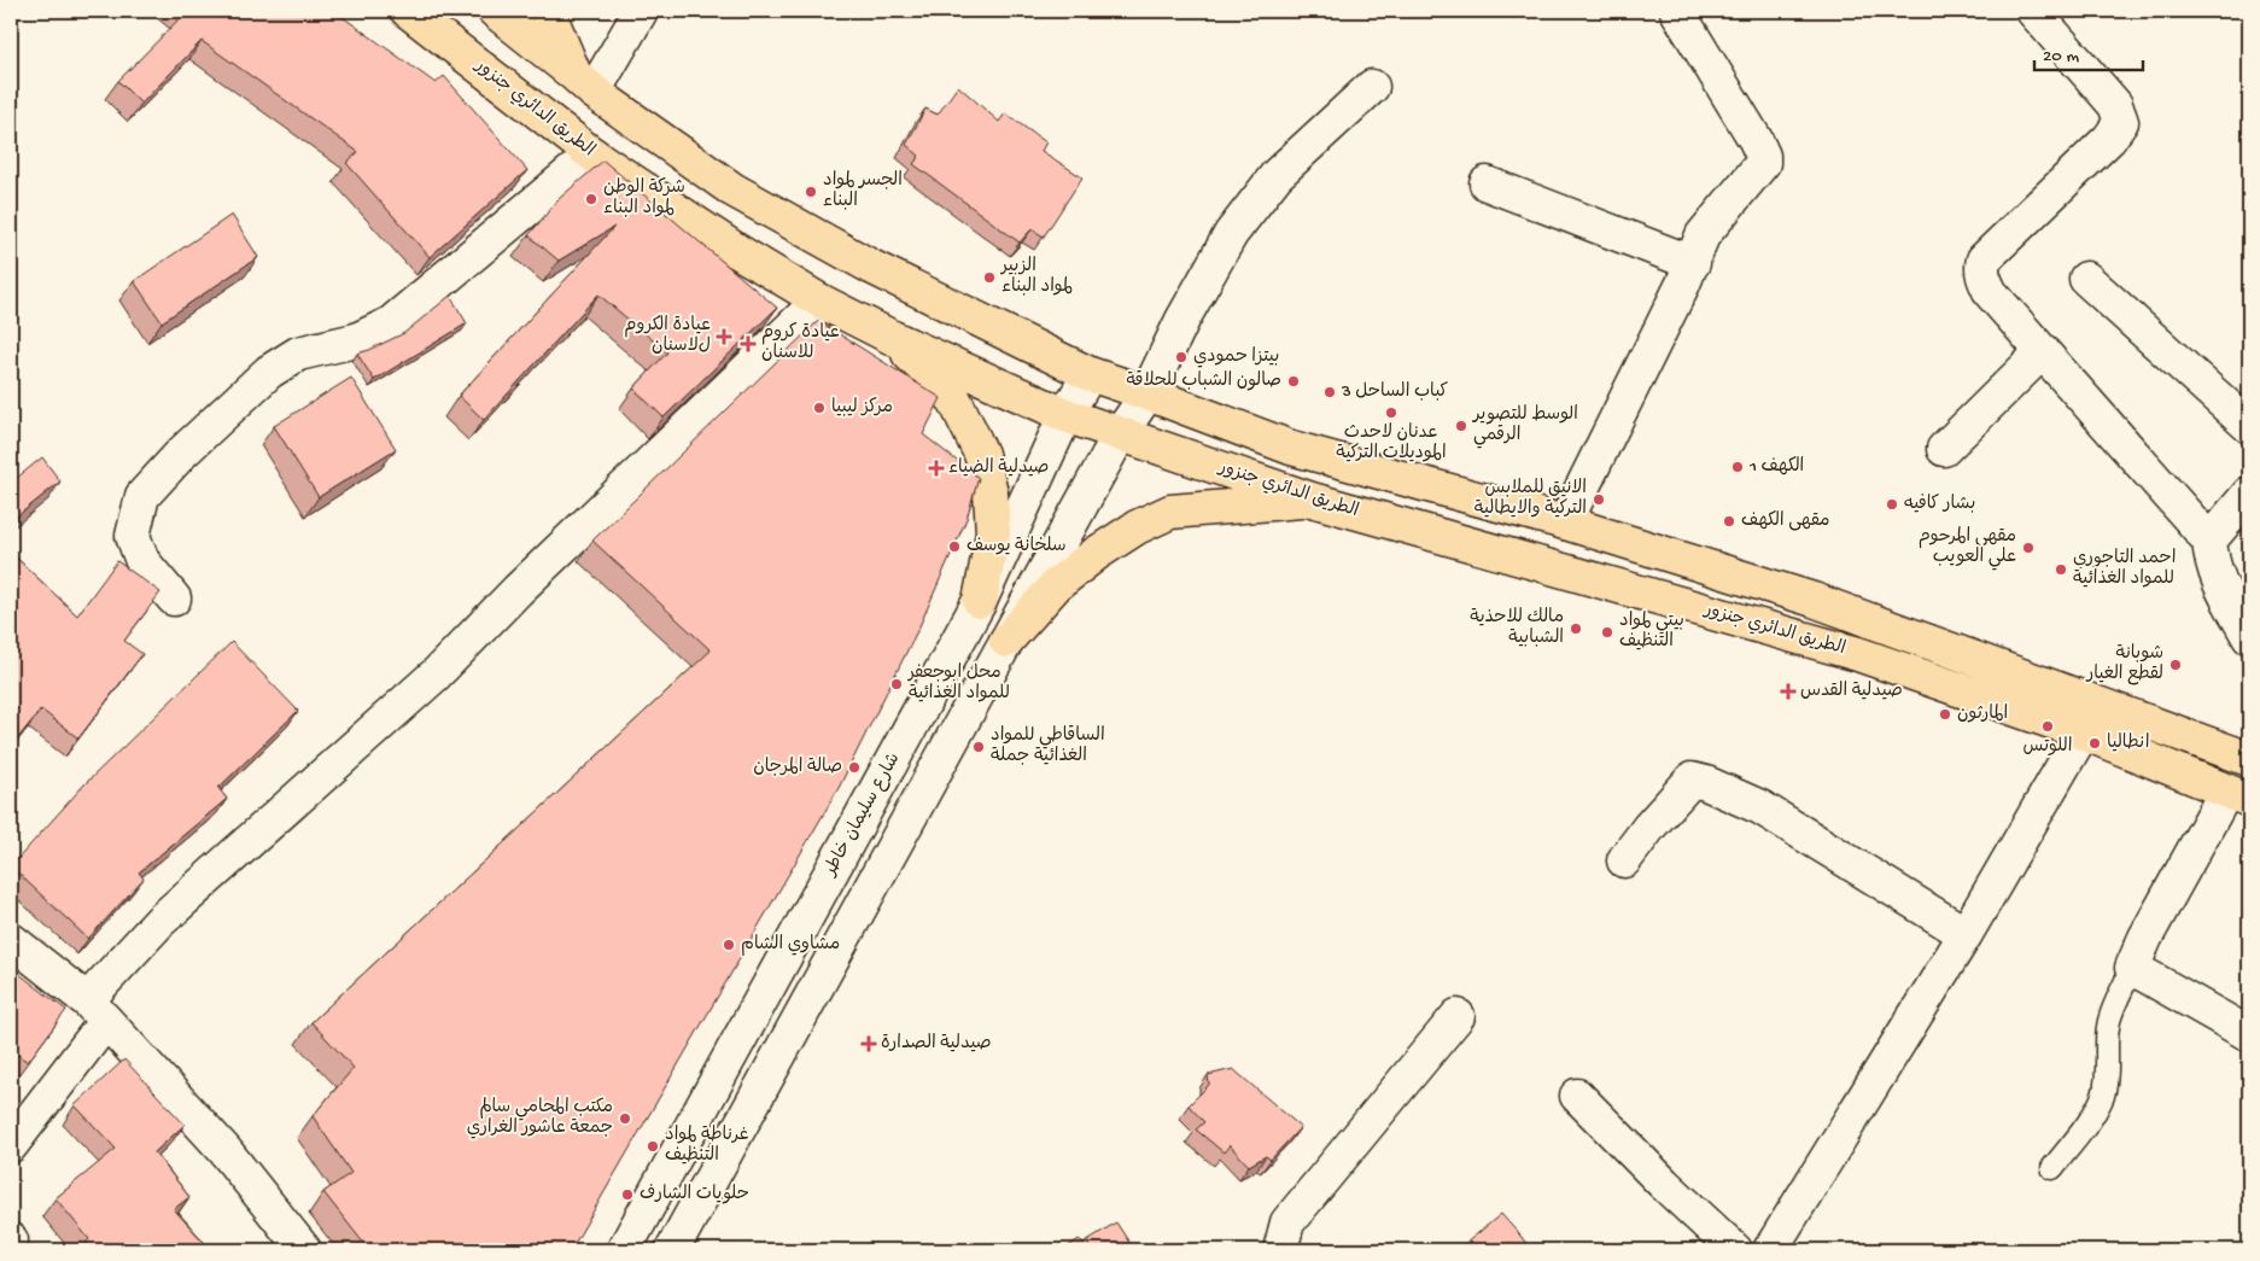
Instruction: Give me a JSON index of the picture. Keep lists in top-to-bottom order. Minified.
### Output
{"streets":{"main road":["الطريق الدائري جنزور"],"street":["شارع سليمان خاطر"]},"crossings":[["الطريق الدائري جنزور","شارع سليمان خاطر"]],"places":{"other":["الجسر لمواد البناء","شركة الوطن لمواد البناء","الزبير لمواد البناء","بيتزا حمودي","صالون الشباب للحلاقة","كباب الساحل 3","مركز ليبيا","عدنان لاحدث الموديلات التركية","الوسط للتصوير الرقمي","الكهف 1","الانيق للملابس التركية والايطالية","بشار كافيه","مقهى الكهف","سلخانة يوسف","مقهى المرحوم علي العويب","احمد التاجوري للمواد الغذائية","مالك للاحذية الشبابية","بيتي لمواد التنظيف","شوبانة لقطع الغيار","محل ابوجعفر للمواد الغذائية","المارثون","اللوتس","انطاليا","الساقاطي للمواد الغذائية جملة","صالة المرجان","مشاوي الشام","مكتب المحامي سالم جمعة عاشور الغراري","غرناطة لمواد التنظيف","حلويات الشارف"],"health":["عيادة الكروم لﻻسنان","عيادة كروم للاسنان","صيدلية الضياء","صيدلية القدس","صيدلية الصدارة"]},"scale_bar":"20 m"}
